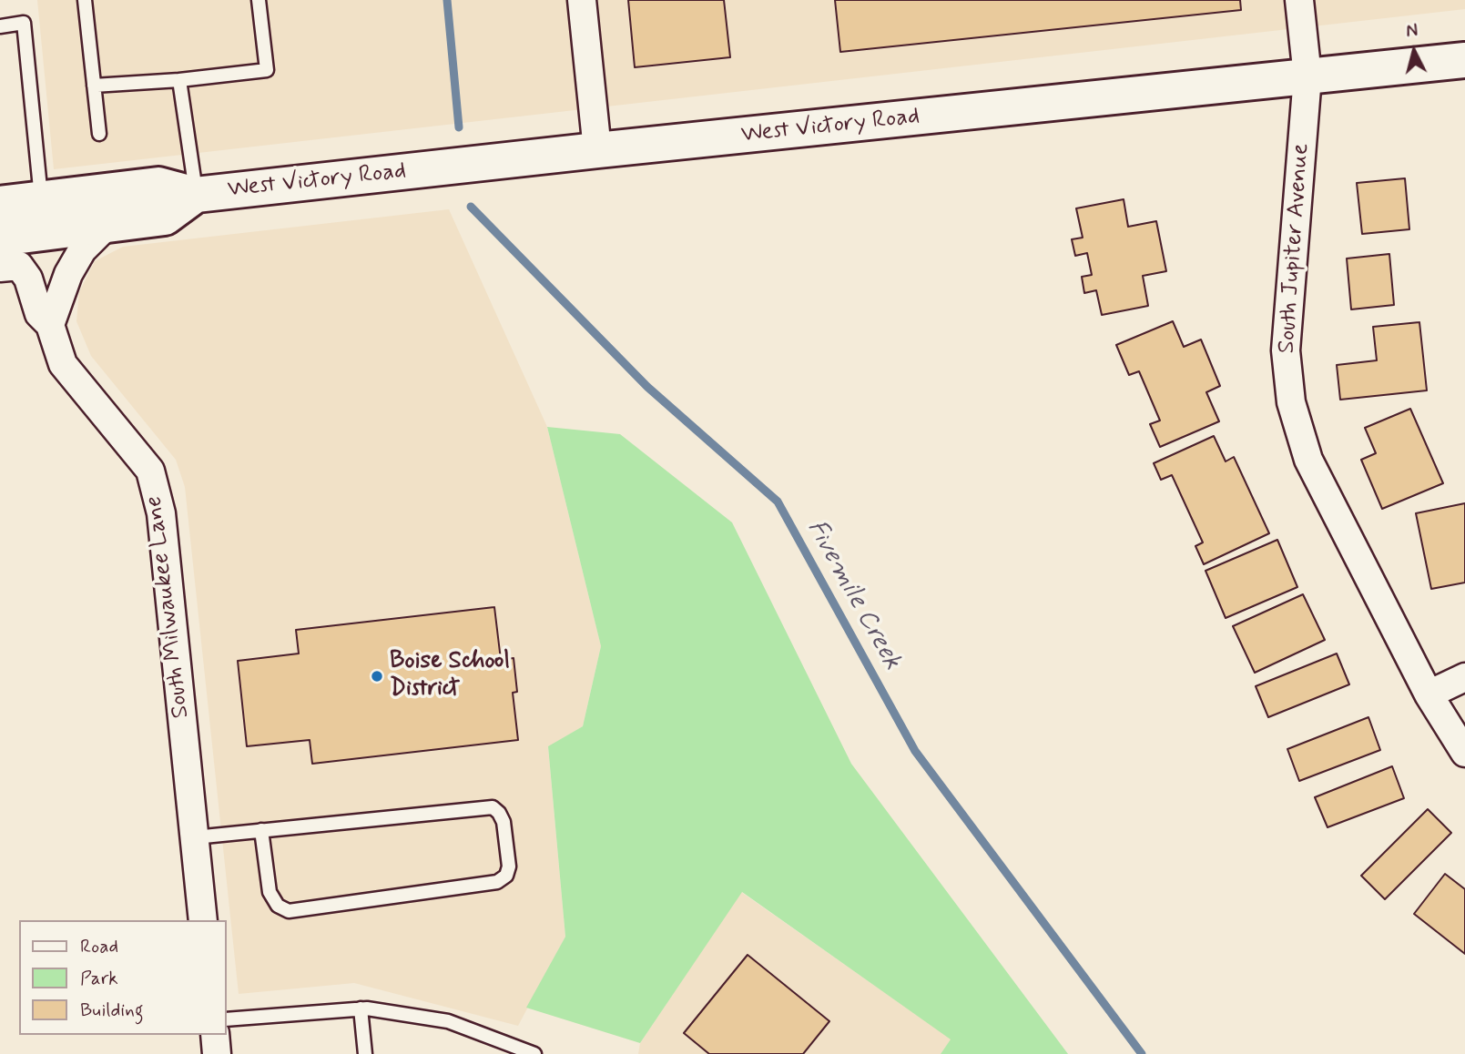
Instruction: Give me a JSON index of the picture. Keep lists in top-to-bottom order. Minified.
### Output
{"streets":{"main road":["West Victory Road"],"street":["South Jupiter Avenue","South Milwaukee Lane"]},"crossings":[["West Victory Road","South Jupiter Avenue"]],"water":["Fivemile Creek"],"places":["Boise School District"],"legend":["Road","Park","Building"],"north":"top"}
